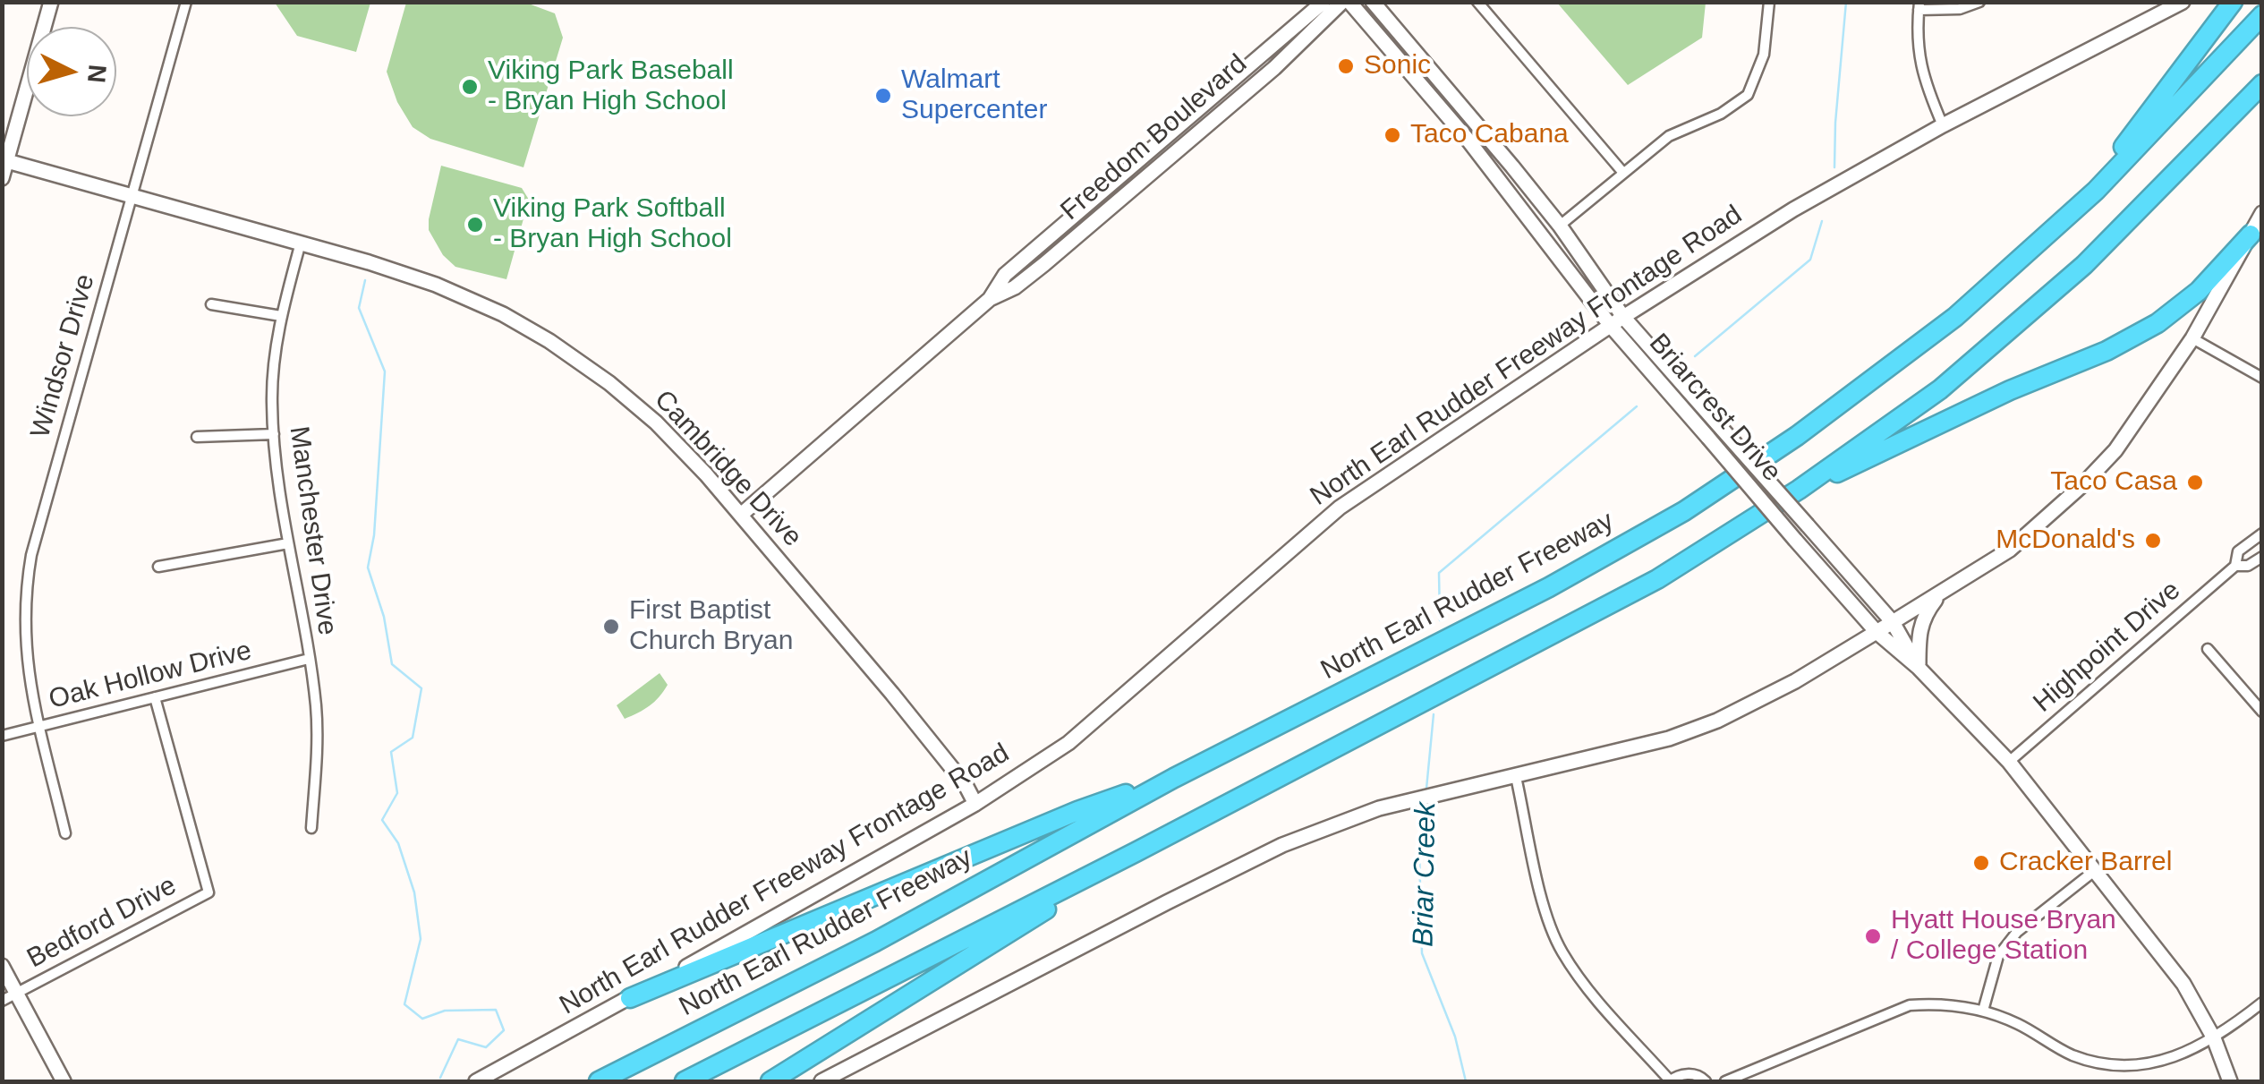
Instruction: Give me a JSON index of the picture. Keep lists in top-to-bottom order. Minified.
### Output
{"streets":{"highway":["North Earl Rudder Freeway"],"main road":["Freedom Boulevard","North Earl Rudder Freeway Frontage Road","Briarcrest Drive","Cambridge Drive"],"street":["Windsor Drive","Manchester Drive","Highpoint Drive","Oak Hollow Drive","Bedford Drive"]},"crossings":[["Freedom Boulevard","Cambridge Drive"],["Windsor Drive","Cambridge Drive"],["Windsor Drive","Oak Hollow Drive"],["North Earl Rudder Freeway Frontage Road","Briarcrest Drive"],["North Earl Rudder Freeway Frontage Road","Cambridge Drive"],["Briarcrest Drive","Highpoint Drive"],["Cambridge Drive","Manchester Drive"],["Manchester Drive","Oak Hollow Drive"],["Oak Hollow Drive","Bedford Drive"]],"water":["Briar Creek"],"places":["Sonic","Viking Park Baseball - Bryan High School","Walmart Supercenter","Taco Cabana","Viking Park Softball - Bryan High School","Taco Casa","McDonald's","First Baptist Church Bryan","Cracker Barrel","Hyatt House Bryan / College Station"],"north":"right"}
